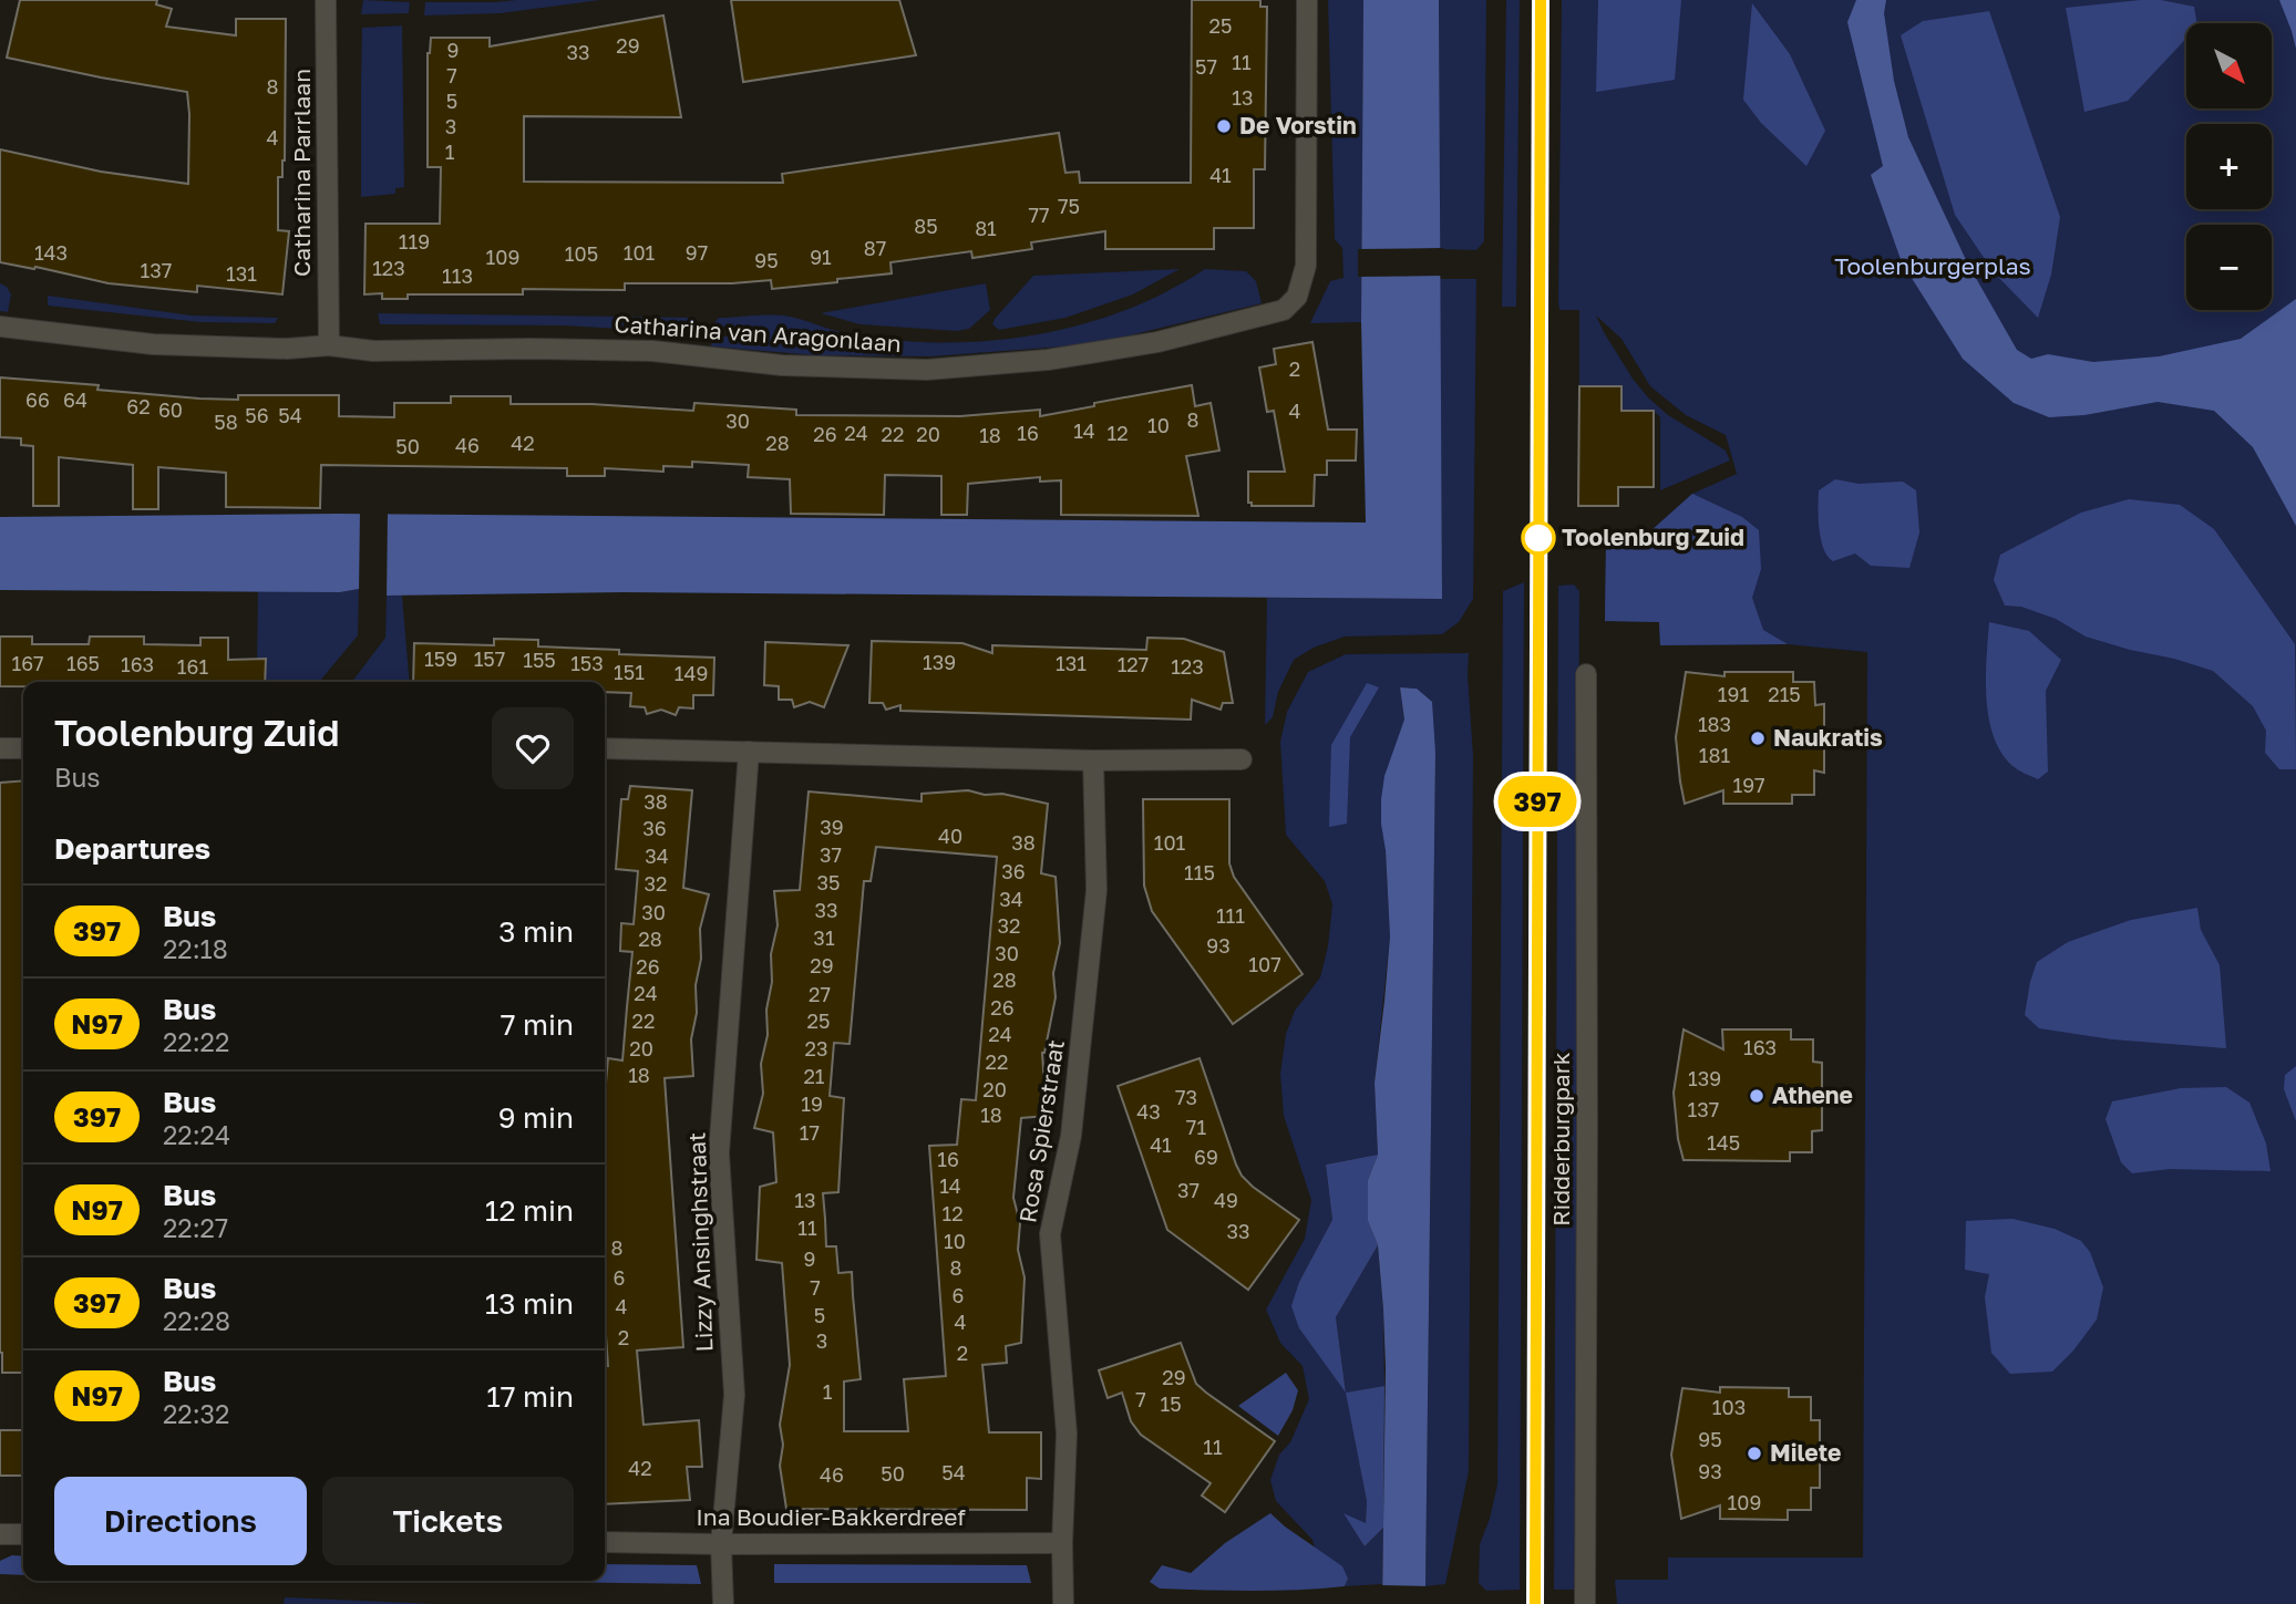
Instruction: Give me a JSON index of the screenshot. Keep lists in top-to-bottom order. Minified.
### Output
{"streets":{"street":["Catharina Parrlaan","Catharina van Aragonlaan","Rosa Spierstraat","Ridderburgpark","Lizzy Ansinghstraat","Ina Boudier-Bakkerdreef"]},"crossings":[["Catharina Parrlaan","Catharina van Aragonlaan"],["Rosa Spierstraat","Ina Boudier-Bakkerdreef"],["Lizzy Ansinghstraat","Ina Boudier-Bakkerdreef"]],"parks":["Toolenburgerplas"],"places":["De Vorstin","Toolenburg Zuid","Naukratis","Athene","Milete"],"lines":["bus line 397"],"house_numbers":["25","29","9","33","11","57","7","8","13","5","3","4","1","41","75","77","85","81","119","87","143","101","97","105","109","91","95","123","137","131","113","2","66","64","62","60","4","56","54","8","30","58","10","14","24","16","12","26","22","20","18","42","28","46","50","159","157","155","139","167","165","153","131","163","127","161","123","151","149","191","215","183","181","197","38","39","36","40","38","101","37","34","36","115","35","32","34","33","30","111","32","31","28","93","30","107","29","26","28","24","27","26","22","25","24","163","20","23","22","18","21","139","20","73","19","137","43","18","71","17","145","41","69","16","14","37","13","49","12","11","33","10","8","9","8","6","7","6","4","5","4","2","3","2","29","1","7","15","103","95","11","42","93","54","50","46","109"],"north":"bottom right","page":{"on_map":"397","map_buttons":["+","−"],"heading":[["Toolenburg Zuid","Bus"],"Departures"],"list":[{"mark":"397","name":"Bus","note":"22:18","value":"3 min"},{"mark":"N97","name":"Bus","note":"22:22","value":"7 min"},{"mark":"397","name":"Bus","note":"22:24","value":"9 min"},{"mark":"N97","name":"Bus","note":"22:27","value":"12 min"},{"mark":"397","name":"Bus","note":"22:28","value":"13 min"},{"mark":"N97","name":"Bus","note":"22:32","value":"17 min"}],"buttons":["Directions","Tickets"]}}
